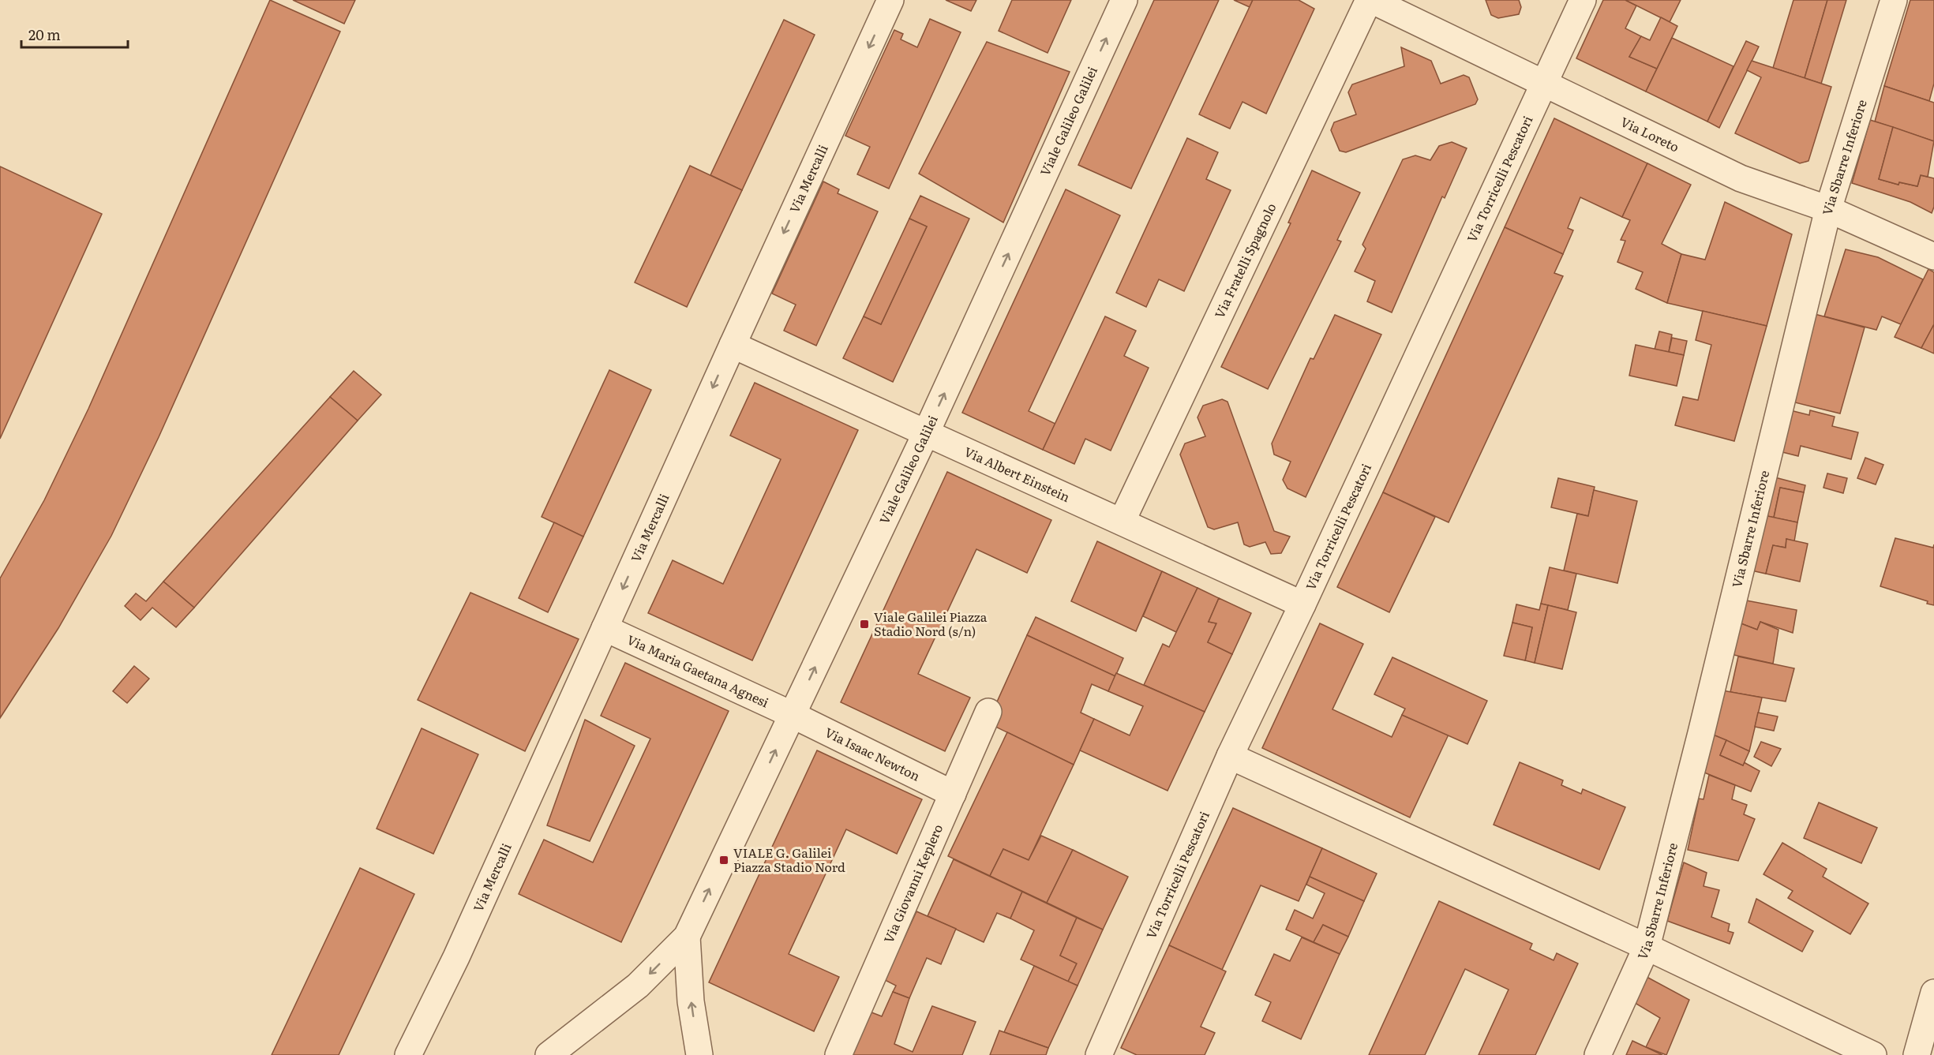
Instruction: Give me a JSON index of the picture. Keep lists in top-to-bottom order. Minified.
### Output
{"streets":{"street":["Viale Galileo Galilei","Via Loreto","Via Sbarre Inferiore","Via Mercalli","Via Torricelli Pescatori","Via Fratelli Spagnolo","Via Albert Einstein","Via Maria Gaetana Agnesi","Via Isaac Newton","Via Giovanni Keplero"]},"crossings":[["Viale Galileo Galilei","Via Albert Einstein"],["Viale Galileo Galilei","Via Maria Gaetana Agnesi"],["Viale Galileo Galilei","Via Isaac Newton"],["Via Loreto","Via Sbarre Inferiore"],["Via Loreto","Via Torricelli Pescatori"],["Via Loreto","Via Fratelli Spagnolo"],["Via Mercalli","Via Albert Einstein"],["Via Mercalli","Via Maria Gaetana Agnesi"],["Via Torricelli Pescatori","Via Albert Einstein"],["Via Fratelli Spagnolo","Via Albert Einstein"],["Via Maria Gaetana Agnesi","Via Isaac Newton"],["Via Isaac Newton","Via Giovanni Keplero"]],"one_way":["Viale Galileo Galilei","Via Mercalli"],"places":{"transit":["Viale Galilei Piazza Stadio Nord (s/n)","VIALE G. Galilei Piazza Stadio Nord"]},"scale_bar":"20 m"}
